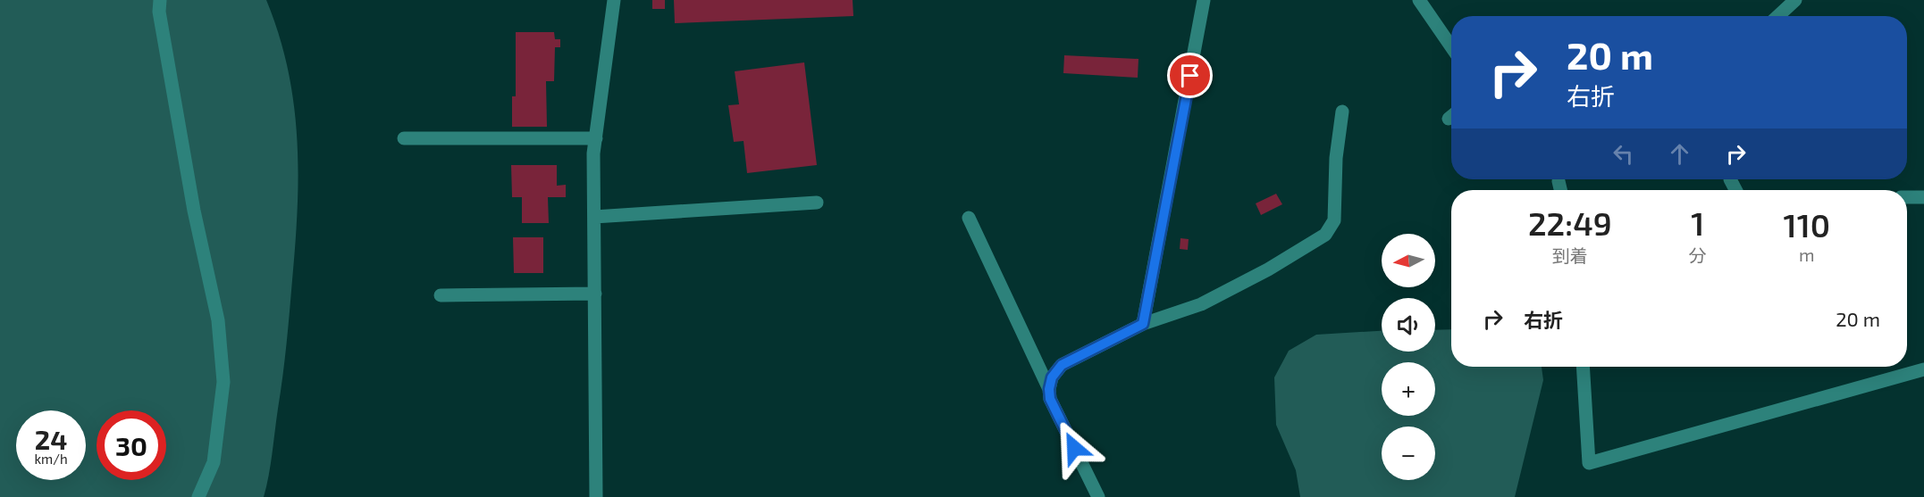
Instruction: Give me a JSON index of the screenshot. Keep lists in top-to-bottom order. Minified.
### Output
{"north":"left","page":{"turn":["20 m","右折"],"eta":["22:49","到着","1","分","110","m"],"map_buttons":["+","−"],"list":[{"name":"右折","value":"20 m"}],"speed":"24 km/h","limit":"30"}}
